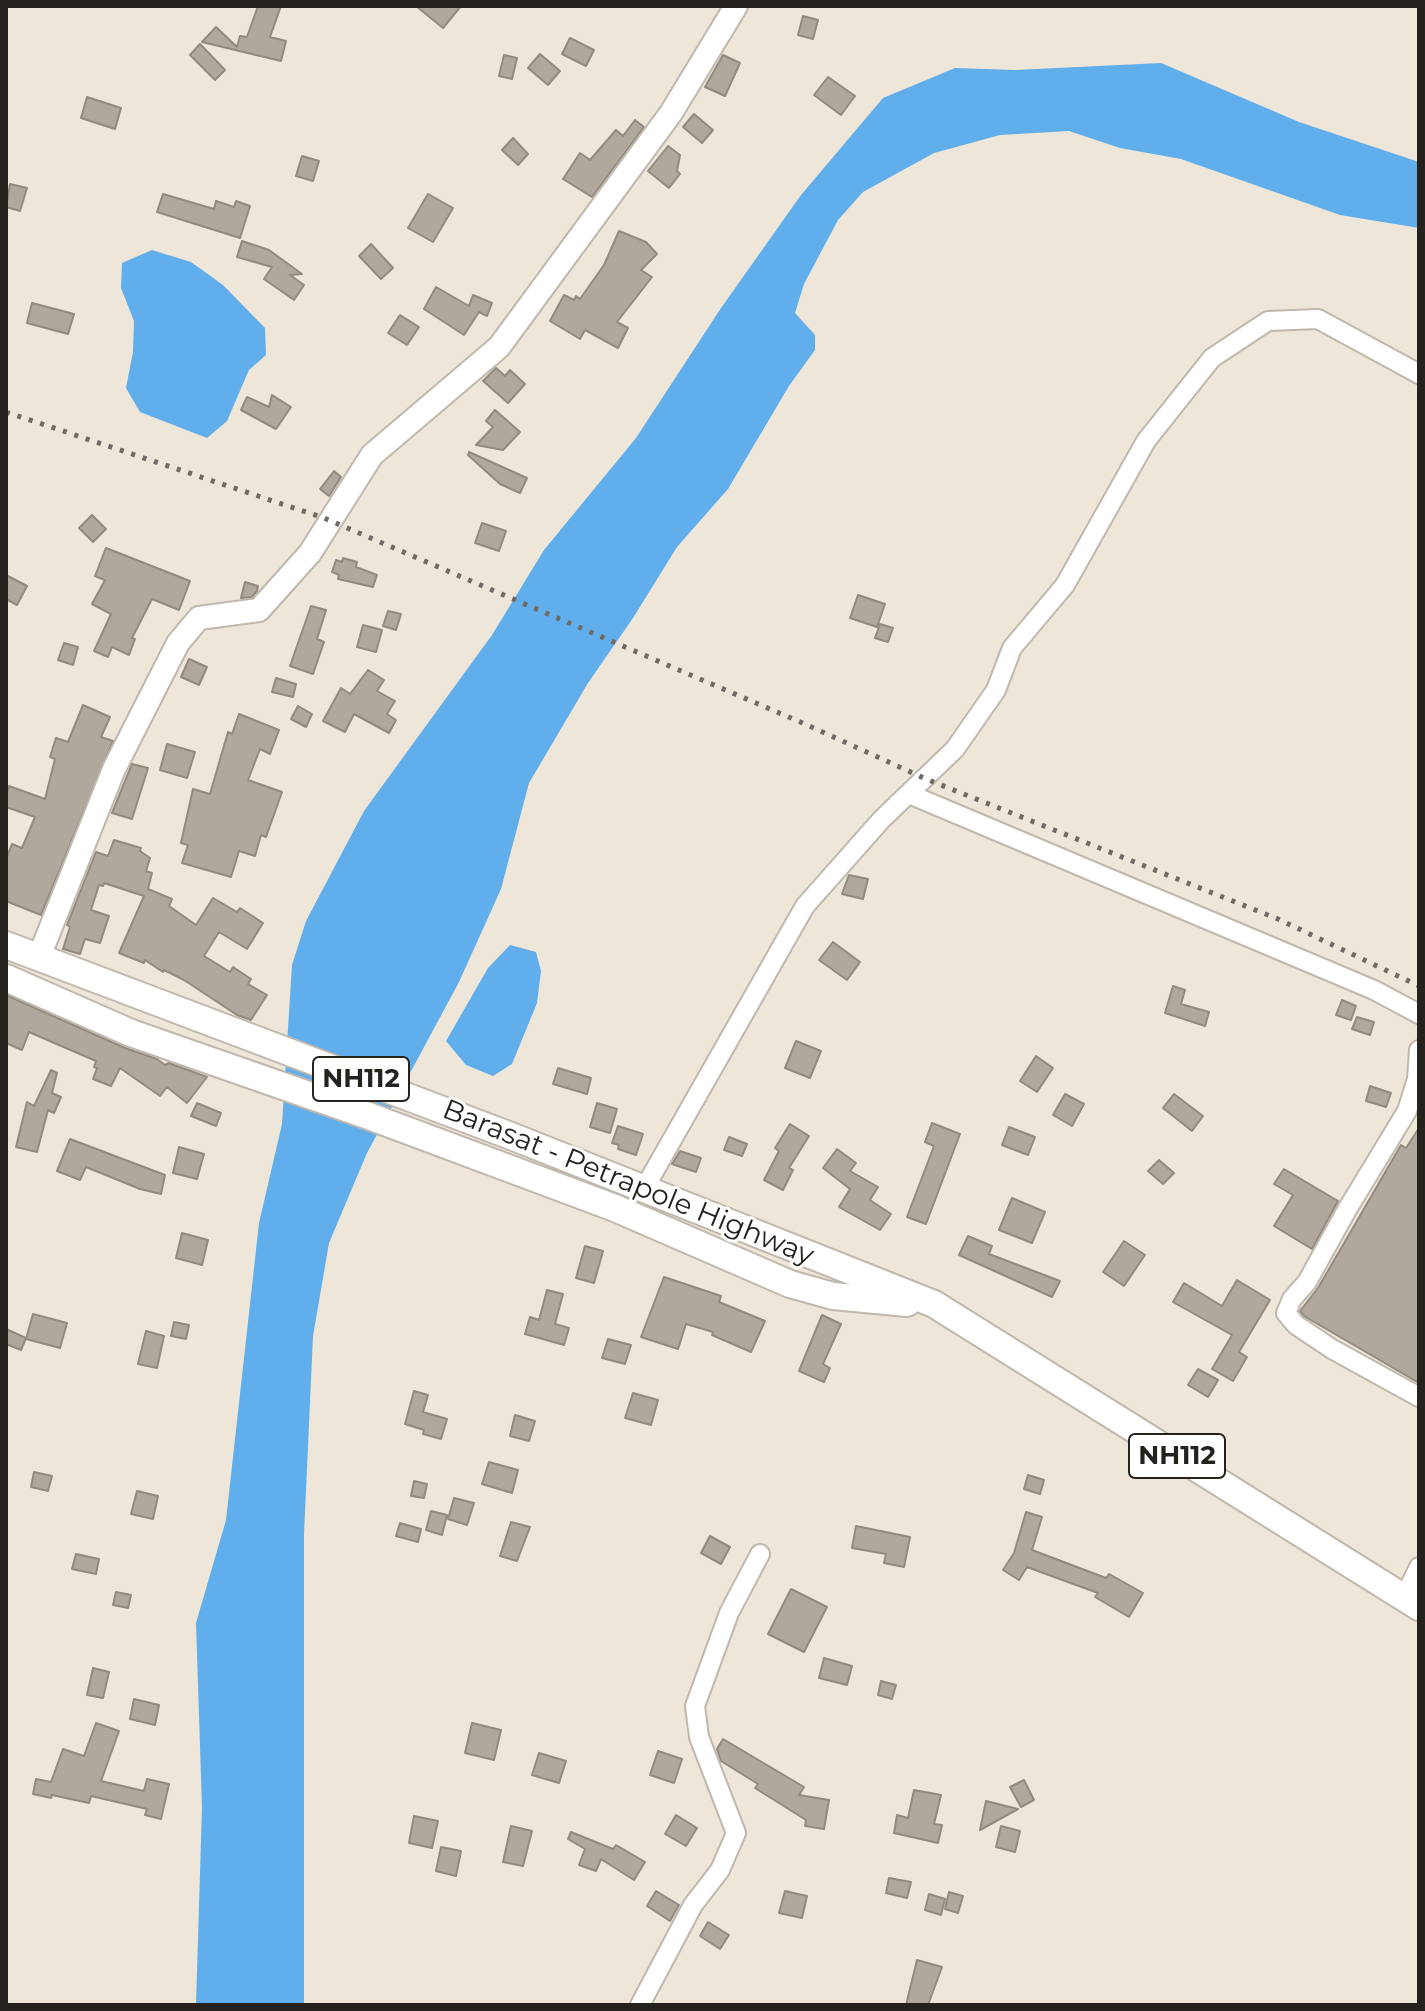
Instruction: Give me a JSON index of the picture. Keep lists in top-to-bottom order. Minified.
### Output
{"streets":{"highway":["NH112","Barasat - Petrapole Highway"]}}
